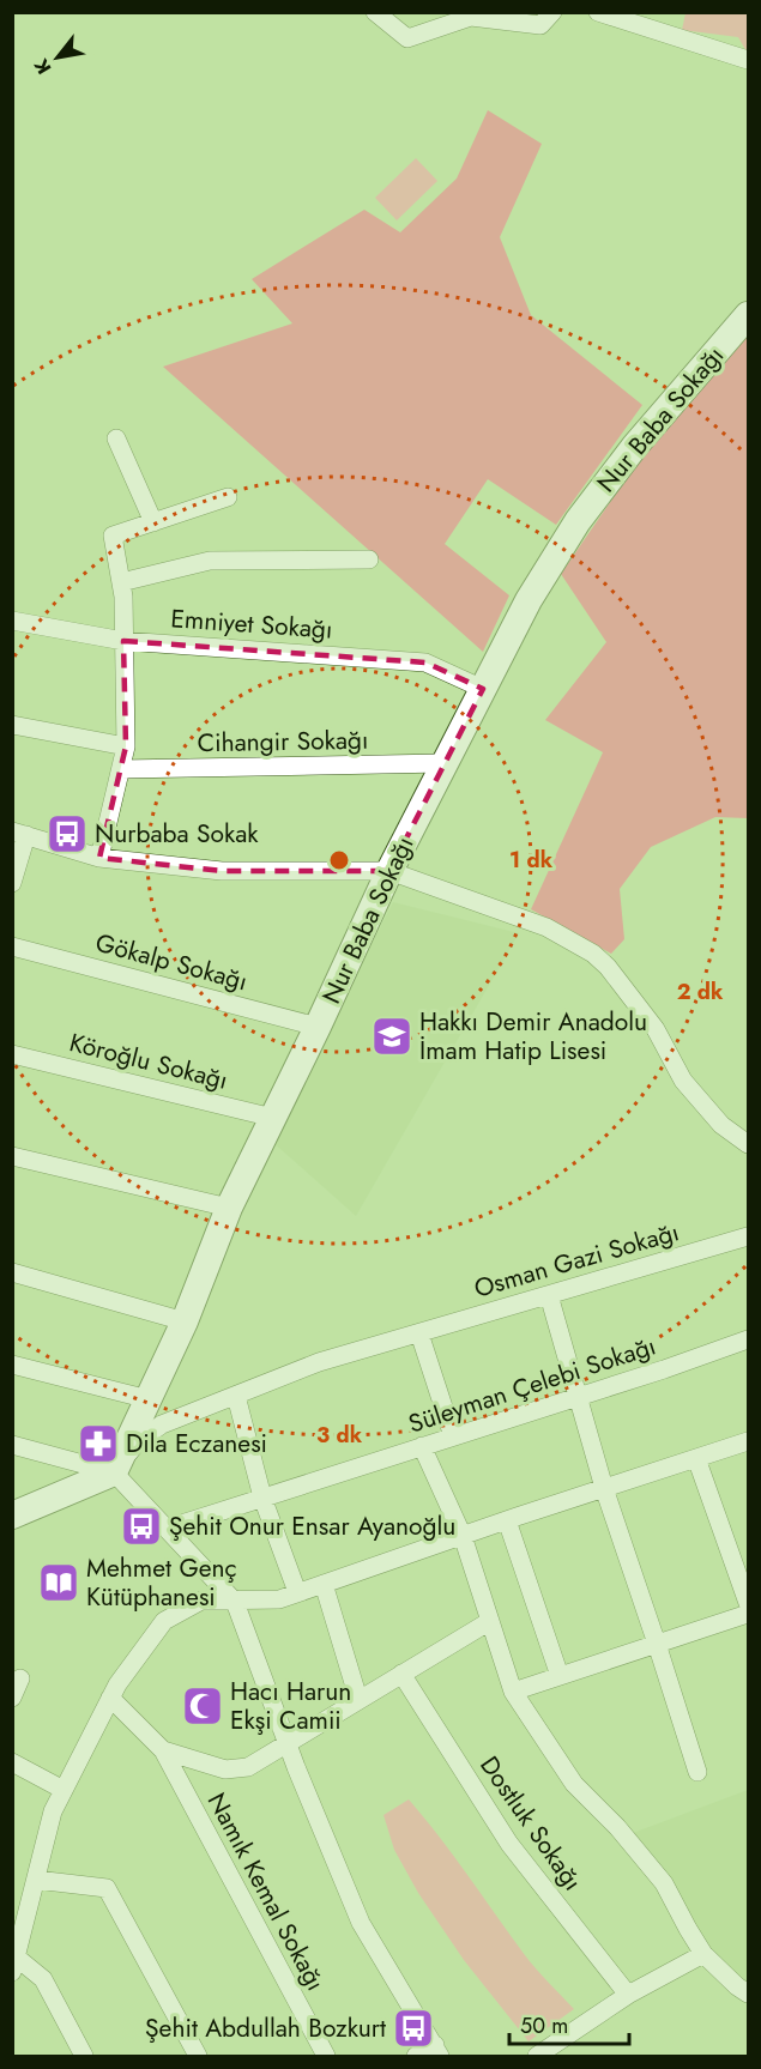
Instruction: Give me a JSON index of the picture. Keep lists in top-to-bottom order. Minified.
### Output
{"streets":{"main road":["Nur Baba Sokağı"],"street":["Emniyet Sokağı","Cihangir Sokağı","Gökalp Sokağı","Köroğlu Sokağı","Osman Gazi Sokağı","Süleyman Çelebi Sokağı","Dostluk Sokağı","Namık Kemal Sokağı"]},"crossings":[["Nur Baba Sokağı","Emniyet Sokağı"],["Nur Baba Sokağı","Cihangir Sokağı"],["Nur Baba Sokağı","Gökalp Sokağı"],["Nur Baba Sokağı","Köroğlu Sokağı"],["Nur Baba Sokağı","Osman Gazi Sokağı"]],"places":{"bus stop":["Nurbaba Sokak","Şehit Onur Ensar Ayanoğlu","Şehit Abdullah Bozkurt"],"school or university":["Hakkı Demir Anadolu İmam Hatip Lisesi"],"pharmacy":["Dila Eczanesi"],"library":["Mehmet Genç Kütüphanesi"],"mosque":["Hacı Harun Ekşi Camii"]},"scale_bar":"50 m","north":"bottom left","rings":["1 dk","2 dk","3 dk"]}
